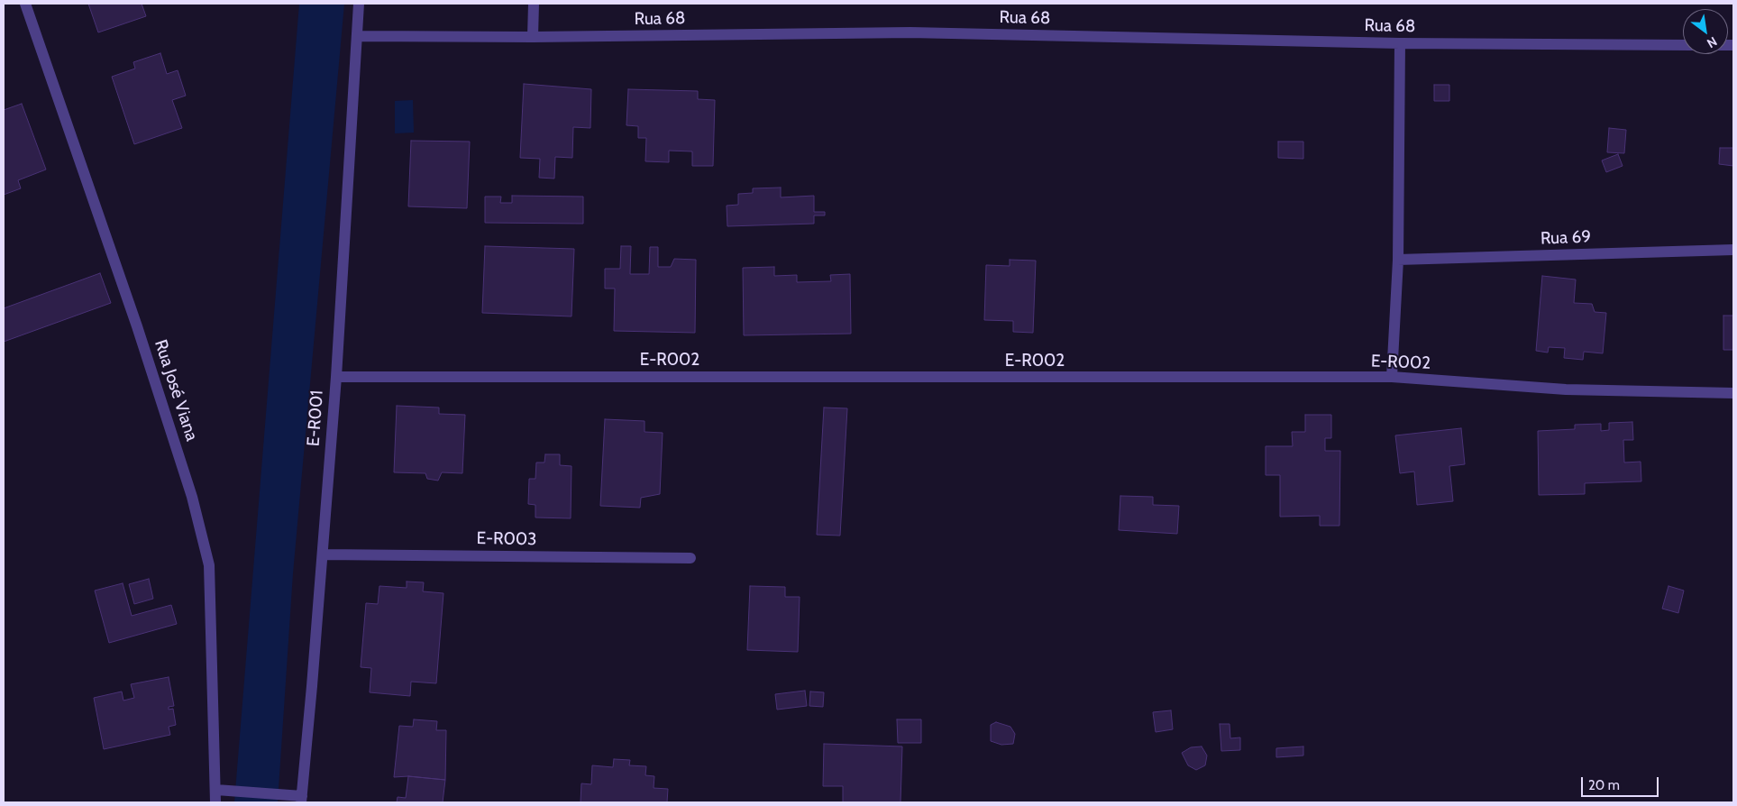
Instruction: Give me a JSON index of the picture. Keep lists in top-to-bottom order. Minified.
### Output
{"streets":{"street":["Rua 68","Rua 69","E-R002","Rua José Viana","E-R001","E-R003"]},"crossings":[["Rua 68","E-R001"],["E-R002","E-R001"],["E-R001","E-R003"]],"scale_bar":"20 m","north":"bottom right"}
